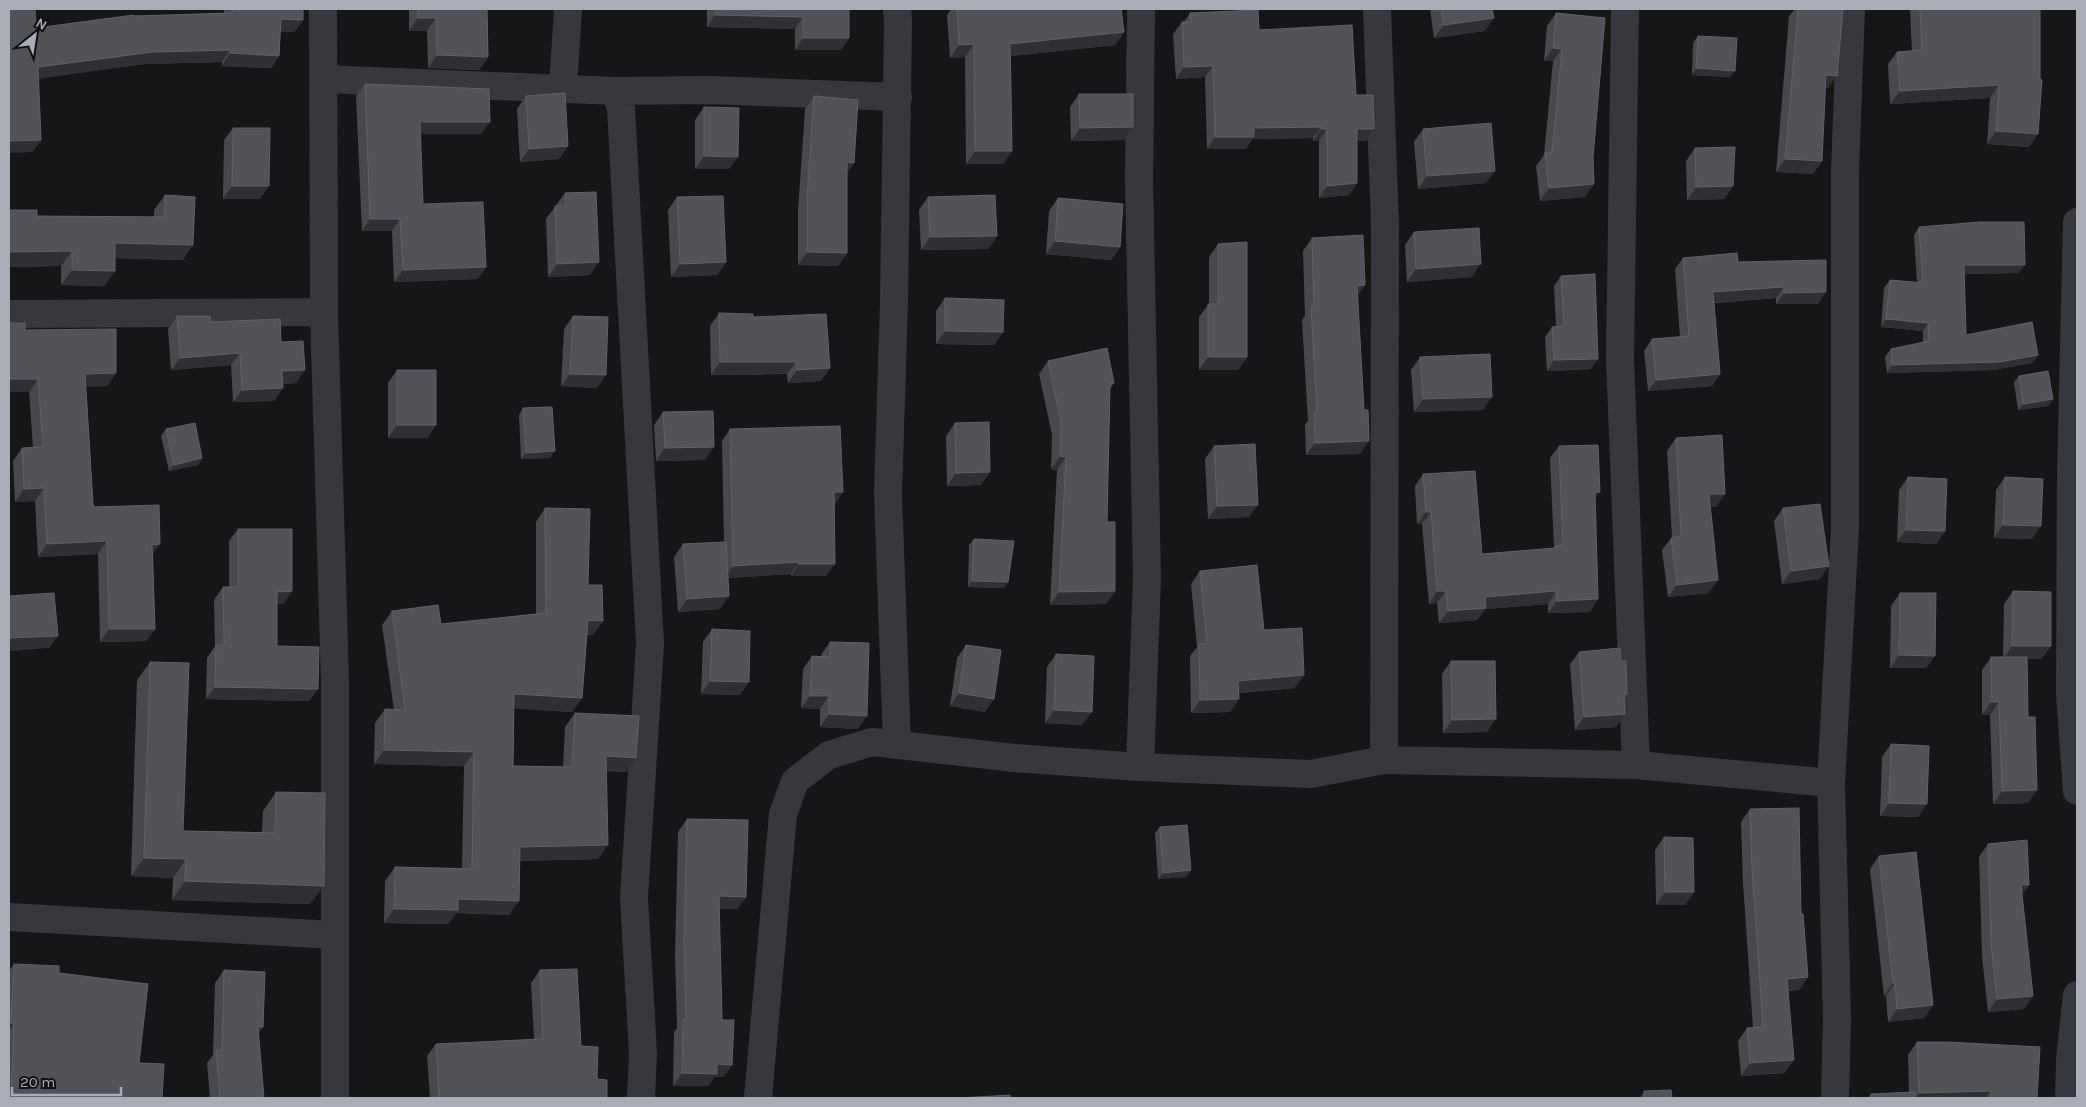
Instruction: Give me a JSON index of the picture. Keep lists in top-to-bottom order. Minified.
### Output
{"scale_bar":"20 m","north":"top right"}
